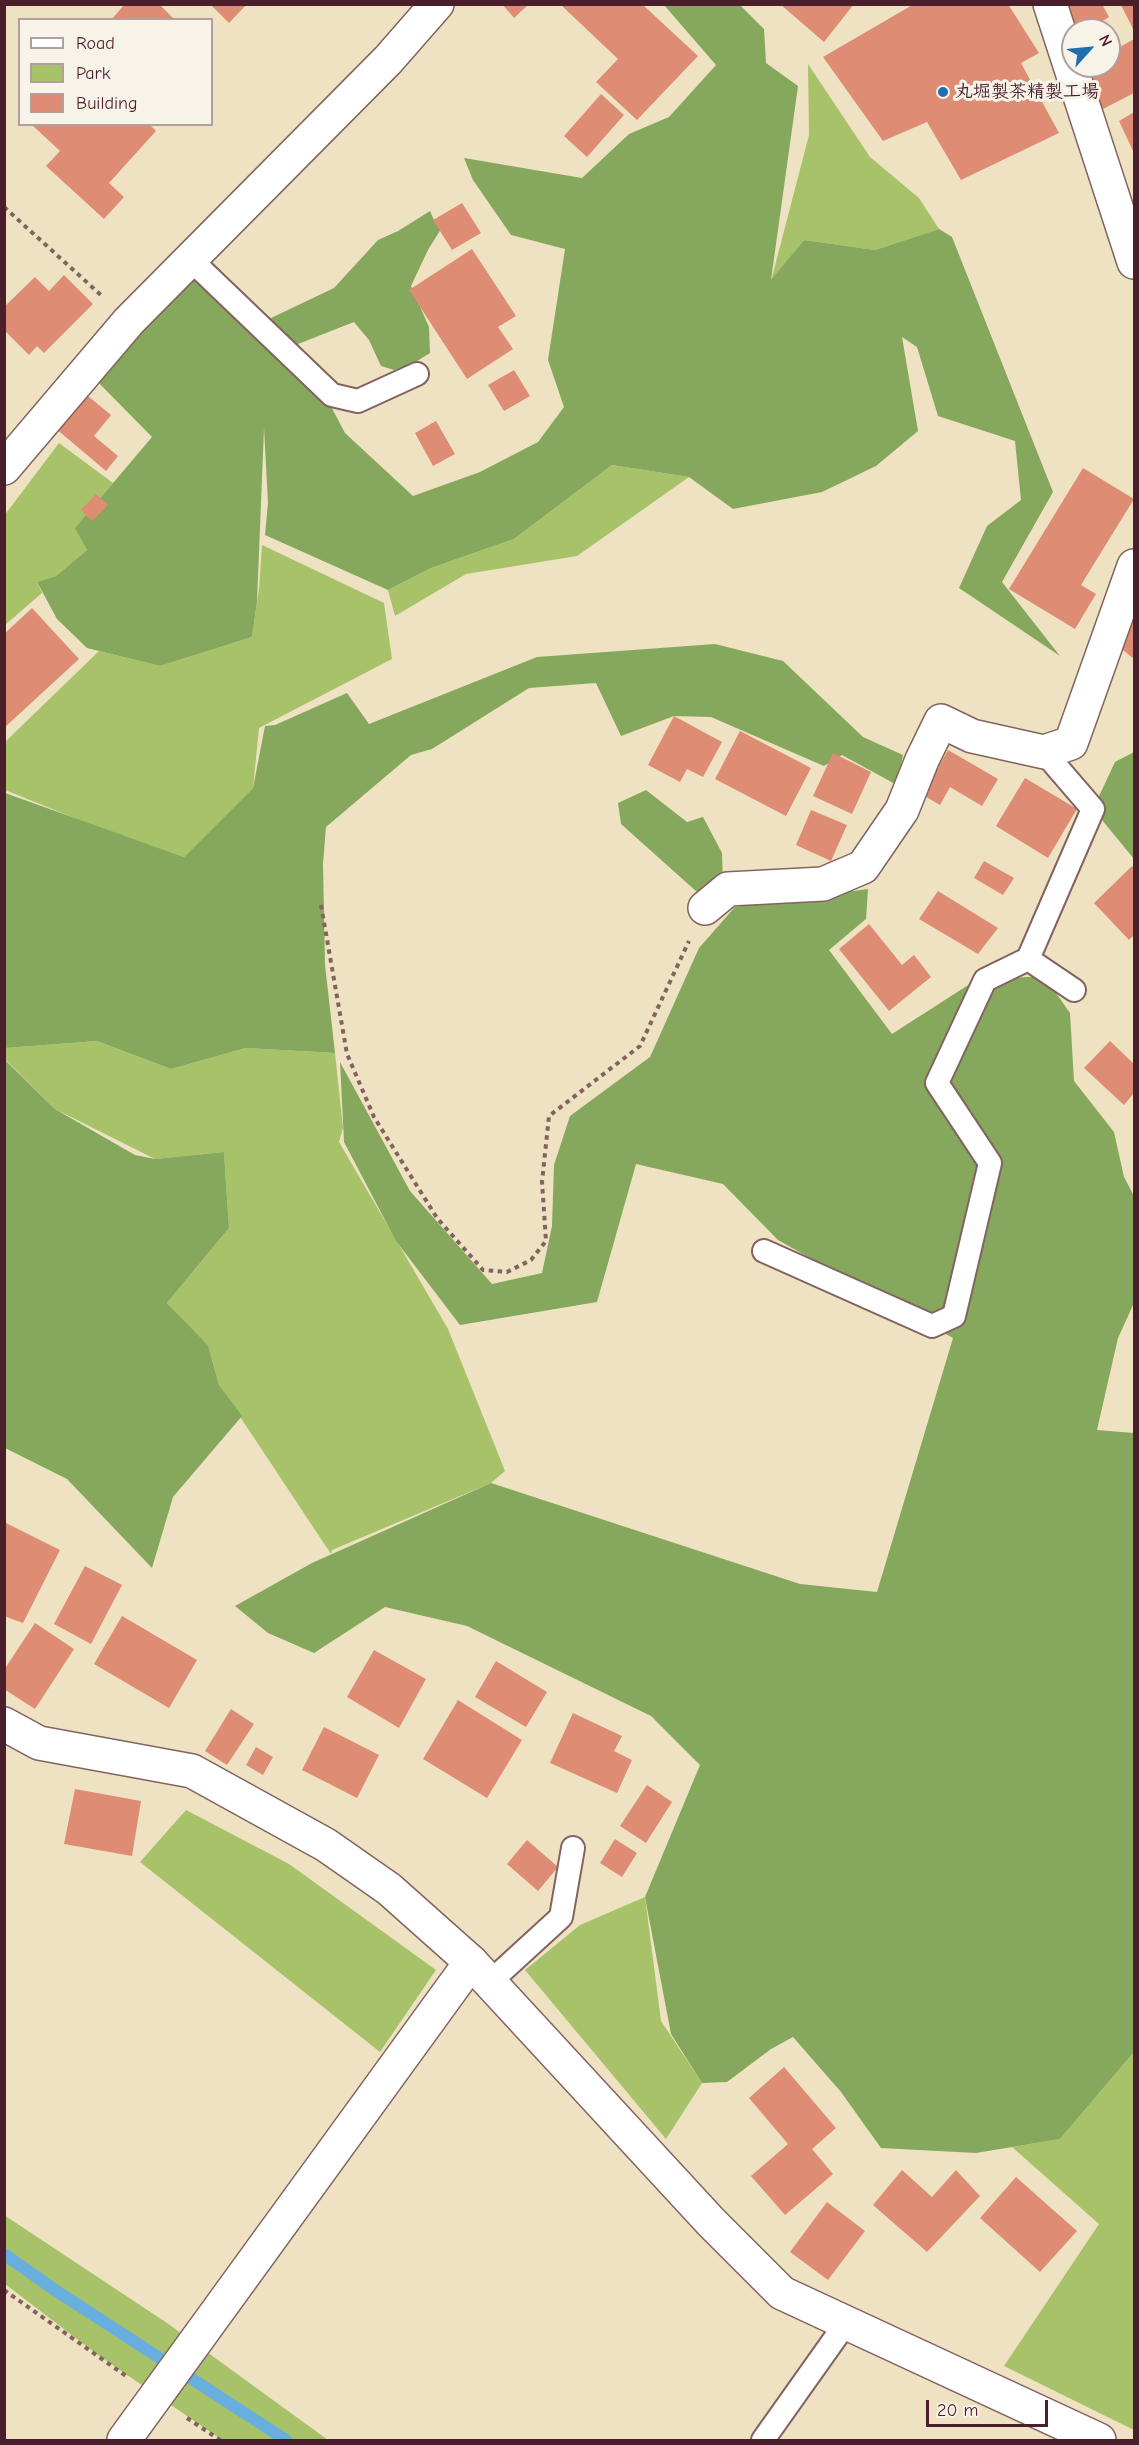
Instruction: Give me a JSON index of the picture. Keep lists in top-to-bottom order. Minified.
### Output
{"places":["丸堀製茶精製工場"],"legend":["Road","Park","Building"],"scale_bar":"20 m","north":"top right"}
